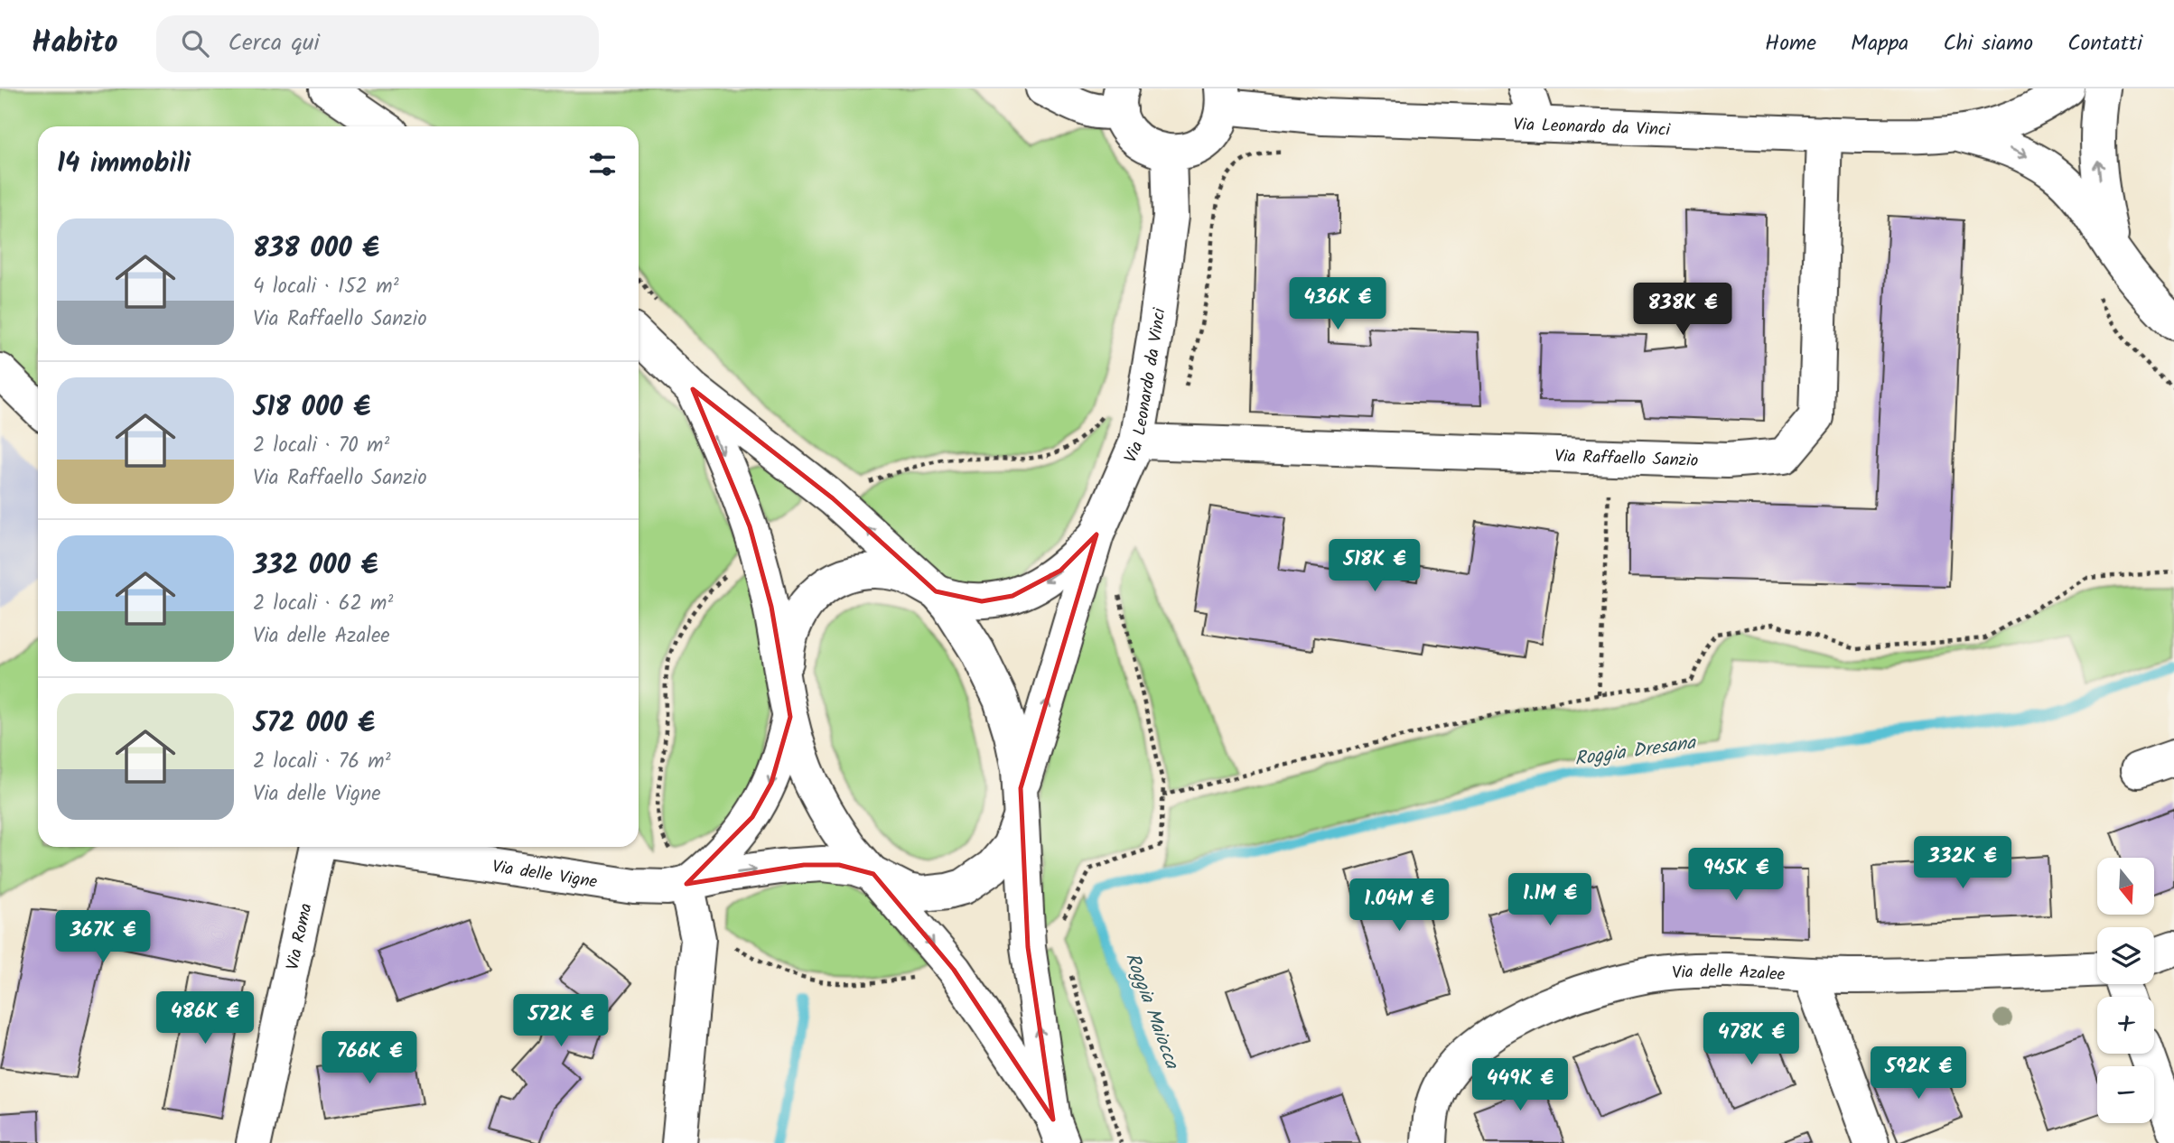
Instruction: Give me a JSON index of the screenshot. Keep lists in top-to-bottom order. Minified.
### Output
{"streets":{"street":["Via Leonardo da Vinci","Via Raffaello Sanzio","Via delle Vigne","Via Roma","Via delle Azalee"]},"crossings":[["Via Leonardo da Vinci","Via Raffaello Sanzio"]],"one_way":["Via delle Vigne"],"water":["Roggia Dresana","Roggia Maiocca"],"north":"bottom","page":{"header":"Habito","search":"Cerca qui","nav":["Home","Mappa","Chi siamo","Contatti"],"heading":"14 immobili","list":[{"name":"838 000 €","note":"4 locali · 152 m² · Via Raffaello Sanzio"},{"name":"518 000 €","note":"2 locali · 70 m² · Via Raffaello Sanzio"},{"name":"332 000 €","note":"2 locali · 62 m² · Via delle Azalee"},{"name":"572 000 €","note":"2 locali · 76 m² · Via delle Vigne"}],"price":["436K €","838K €","518K €","332K €","945K €","1.1M €","1.04M €","367K €","486K €","572K €","478K €","766K €","592K €","449K €"],"map_buttons":["+","−"]}}
